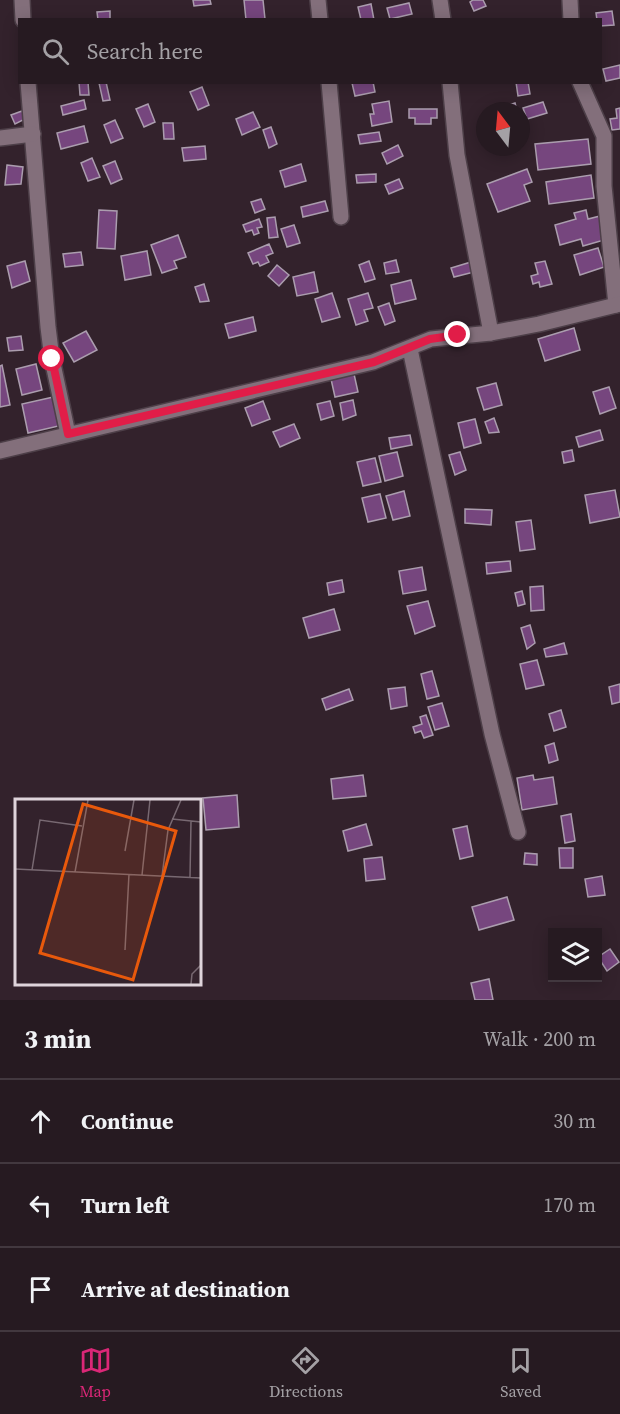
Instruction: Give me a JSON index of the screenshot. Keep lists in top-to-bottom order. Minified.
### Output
{"north":"top","page":{"search":"Search here","heading":["3 min","Walk · 200 m"],"list":[["Continue","30 m"],["Turn left","170 m"],"Arrive at destination"],"nav":["Map","Directions","Saved"]}}
